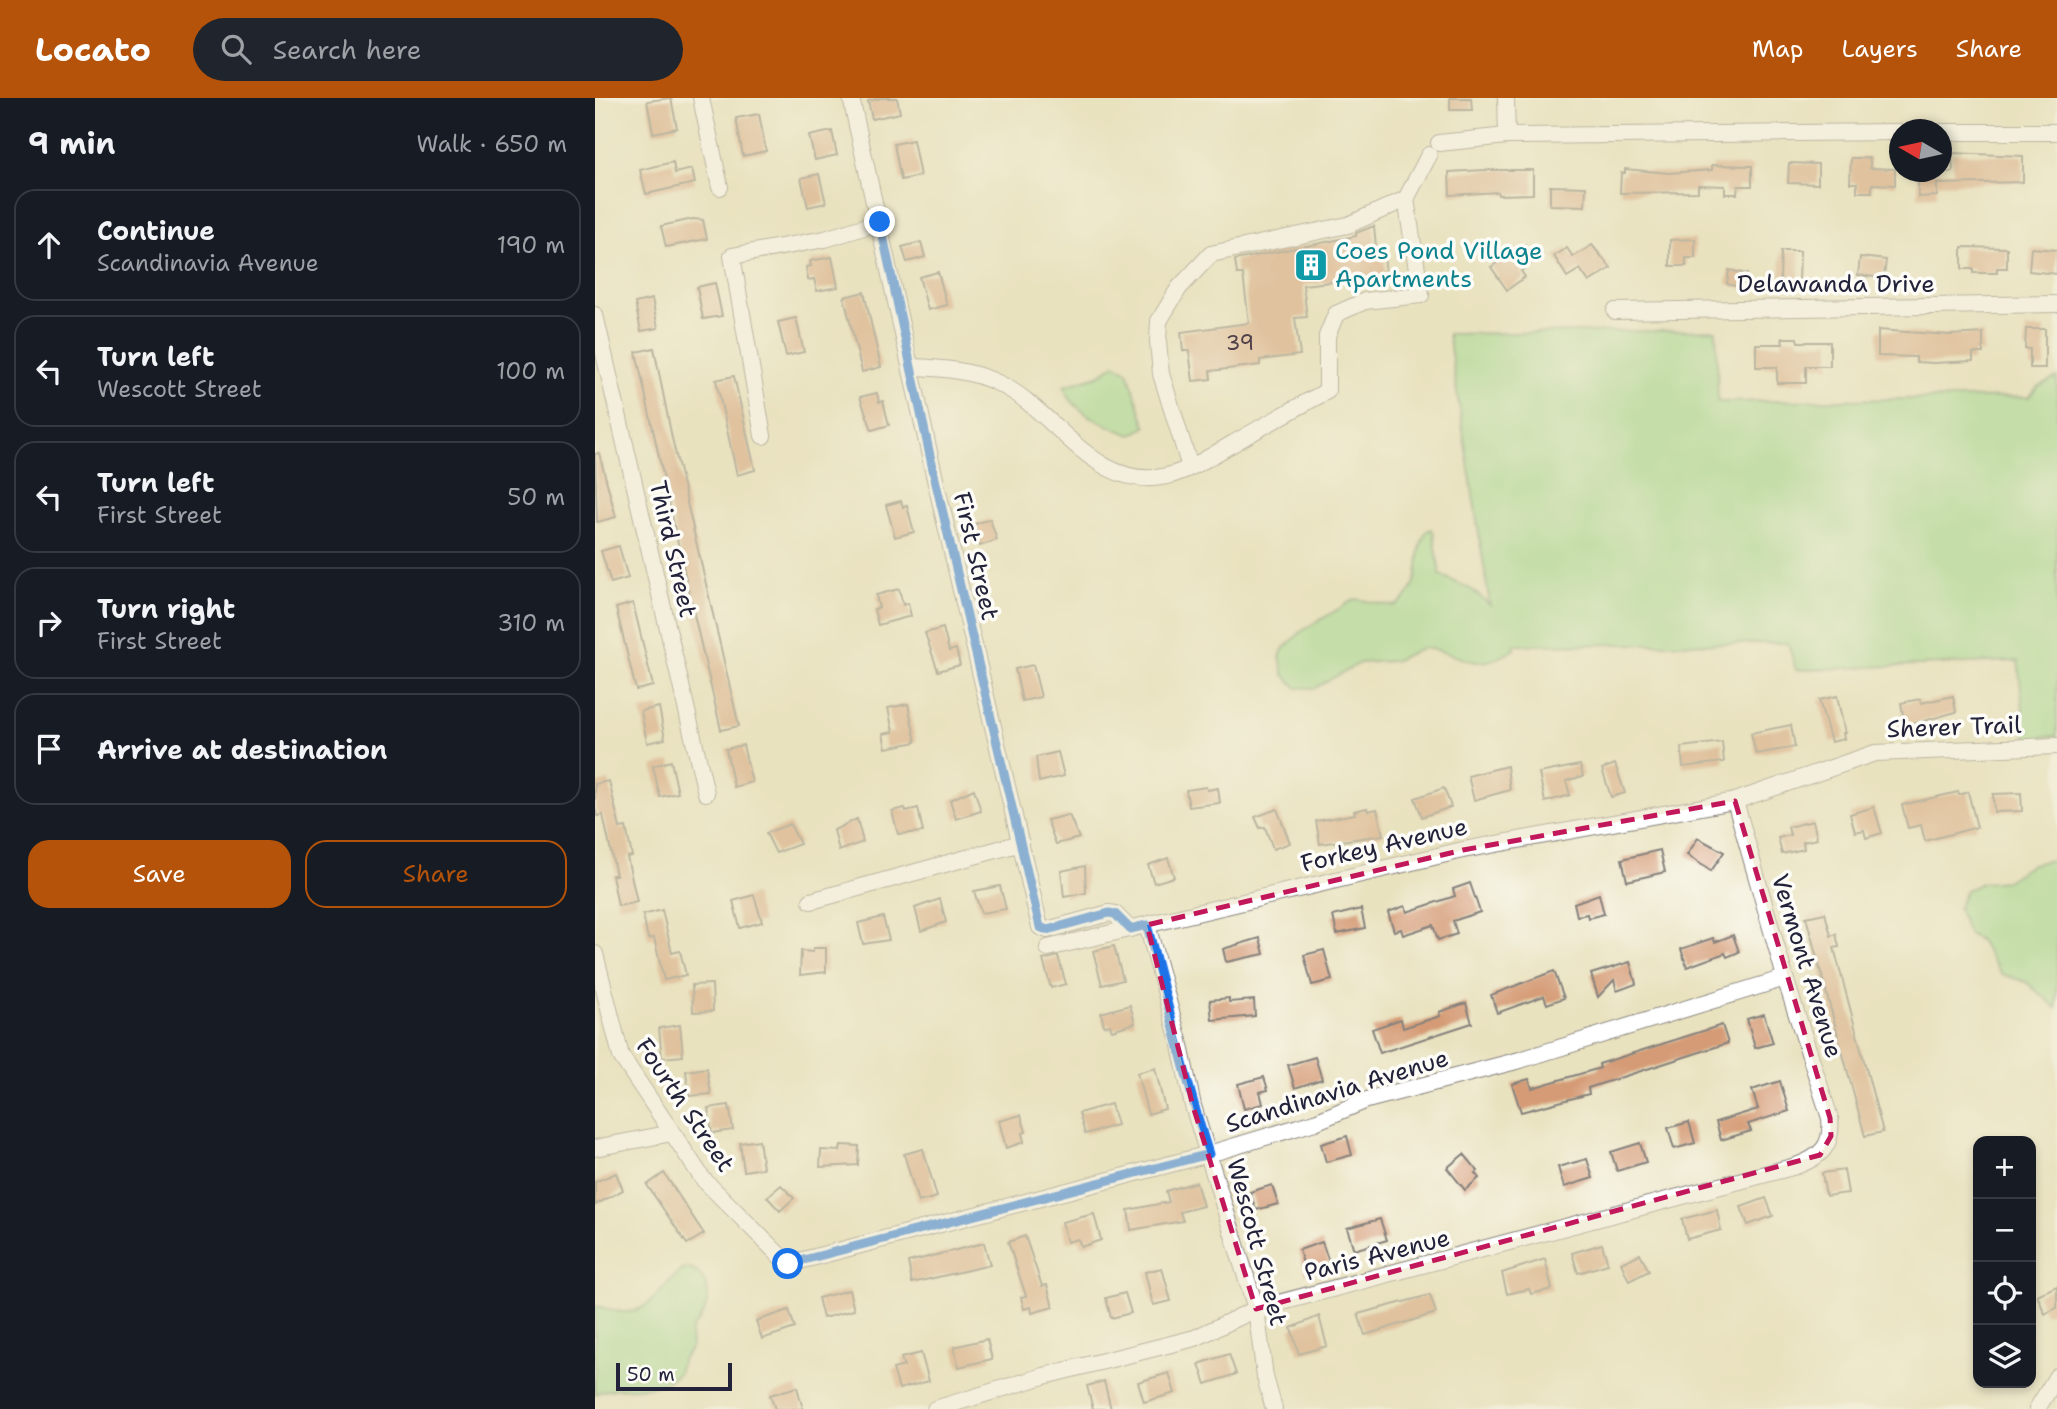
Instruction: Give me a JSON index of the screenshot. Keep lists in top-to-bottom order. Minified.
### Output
{"streets":{"street":["Delawanda Drive","Third Street","First Street","Sherer Trail","Forkey Avenue","Vermont Avenue","Scandinavia Avenue","Fourth Street","Wescott Street","Paris Avenue"]},"crossings":[["First Street","Forkey Avenue"],["Sherer Trail","Forkey Avenue"],["Sherer Trail","Vermont Avenue"],["Forkey Avenue","Vermont Avenue"],["Forkey Avenue","Wescott Street"],["Vermont Avenue","Scandinavia Avenue"],["Vermont Avenue","Paris Avenue"],["Scandinavia Avenue","Fourth Street"],["Scandinavia Avenue","Wescott Street"],["Wescott Street","Paris Avenue"]],"places":{"building":["Coes Pond Village Apartments"]},"house_numbers":["39"],"scale_bar":"50 m","north":"left","page":{"header":"Locato","search":"Search here","nav":["Map","Layers","Share"],"heading":["9 min","Walk · 650 m"],"list":[["Continue","Scandinavia Avenue","190 m"],["Turn left","Wescott Street","100 m"],["Turn left","First Street","50 m"],["Turn right","First Street","310 m"],"Arrive at destination"],"buttons":["Save","Share"],"map_buttons":["+","−"],"scale":"50 m"}}
